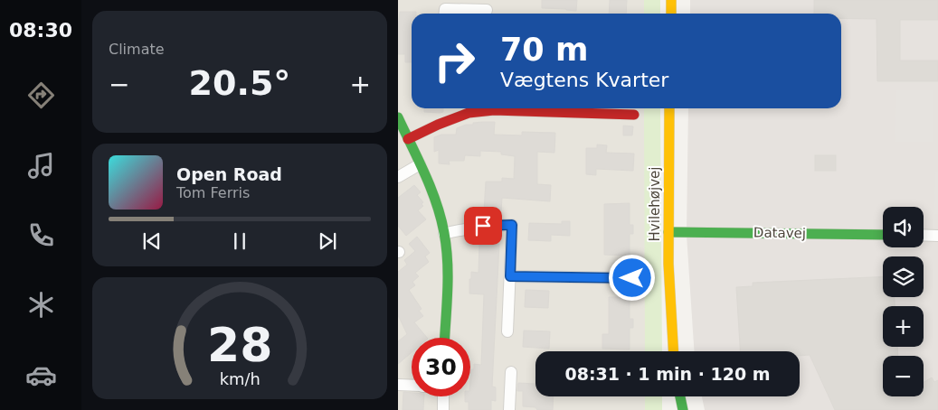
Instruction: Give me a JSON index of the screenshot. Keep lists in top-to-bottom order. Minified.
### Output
{"streets":{"street":["Hvilehøjvej","Datavej"]},"crossings":[["Hvilehøjvej","Datavej"]],"page":{"tabs":"08:30","tile":"Climate","turn":["70 m","Vægtens Kvarter"],"heat":["−","20.5°","+"],"song":["Open Road","Tom Ferris"],"map_buttons":["+","−"],"limit":"30","trip":"08:31 · 1 min · 120 m","gauge":["28","km/h"]}}
